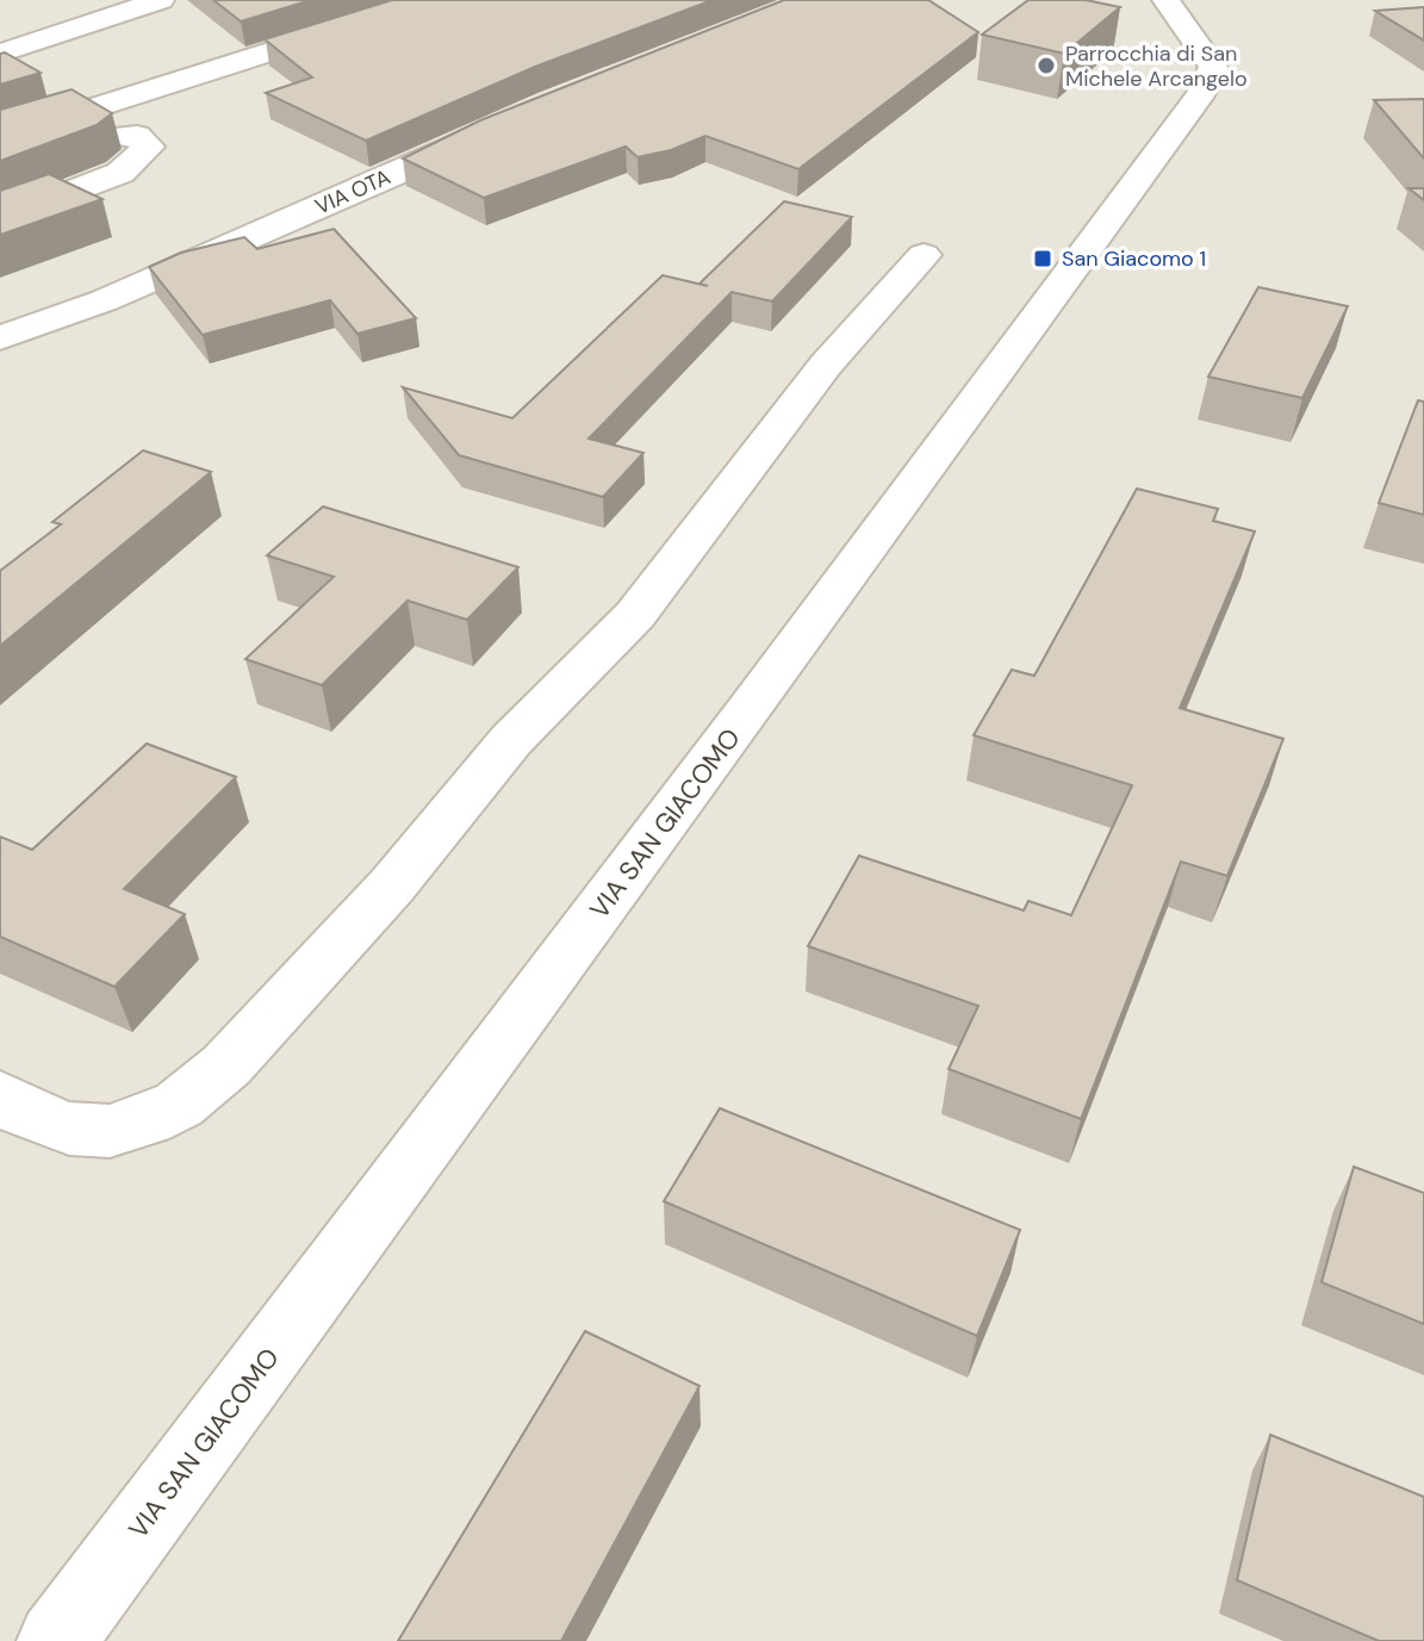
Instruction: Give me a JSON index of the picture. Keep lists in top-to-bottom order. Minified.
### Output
{"streets":{"street":["VIA OTA","VIA SAN GIACOMO"]},"places":{"other":["Parrocchia di San Michele Arcangelo"],"transit":["San Giacomo 1"]}}
